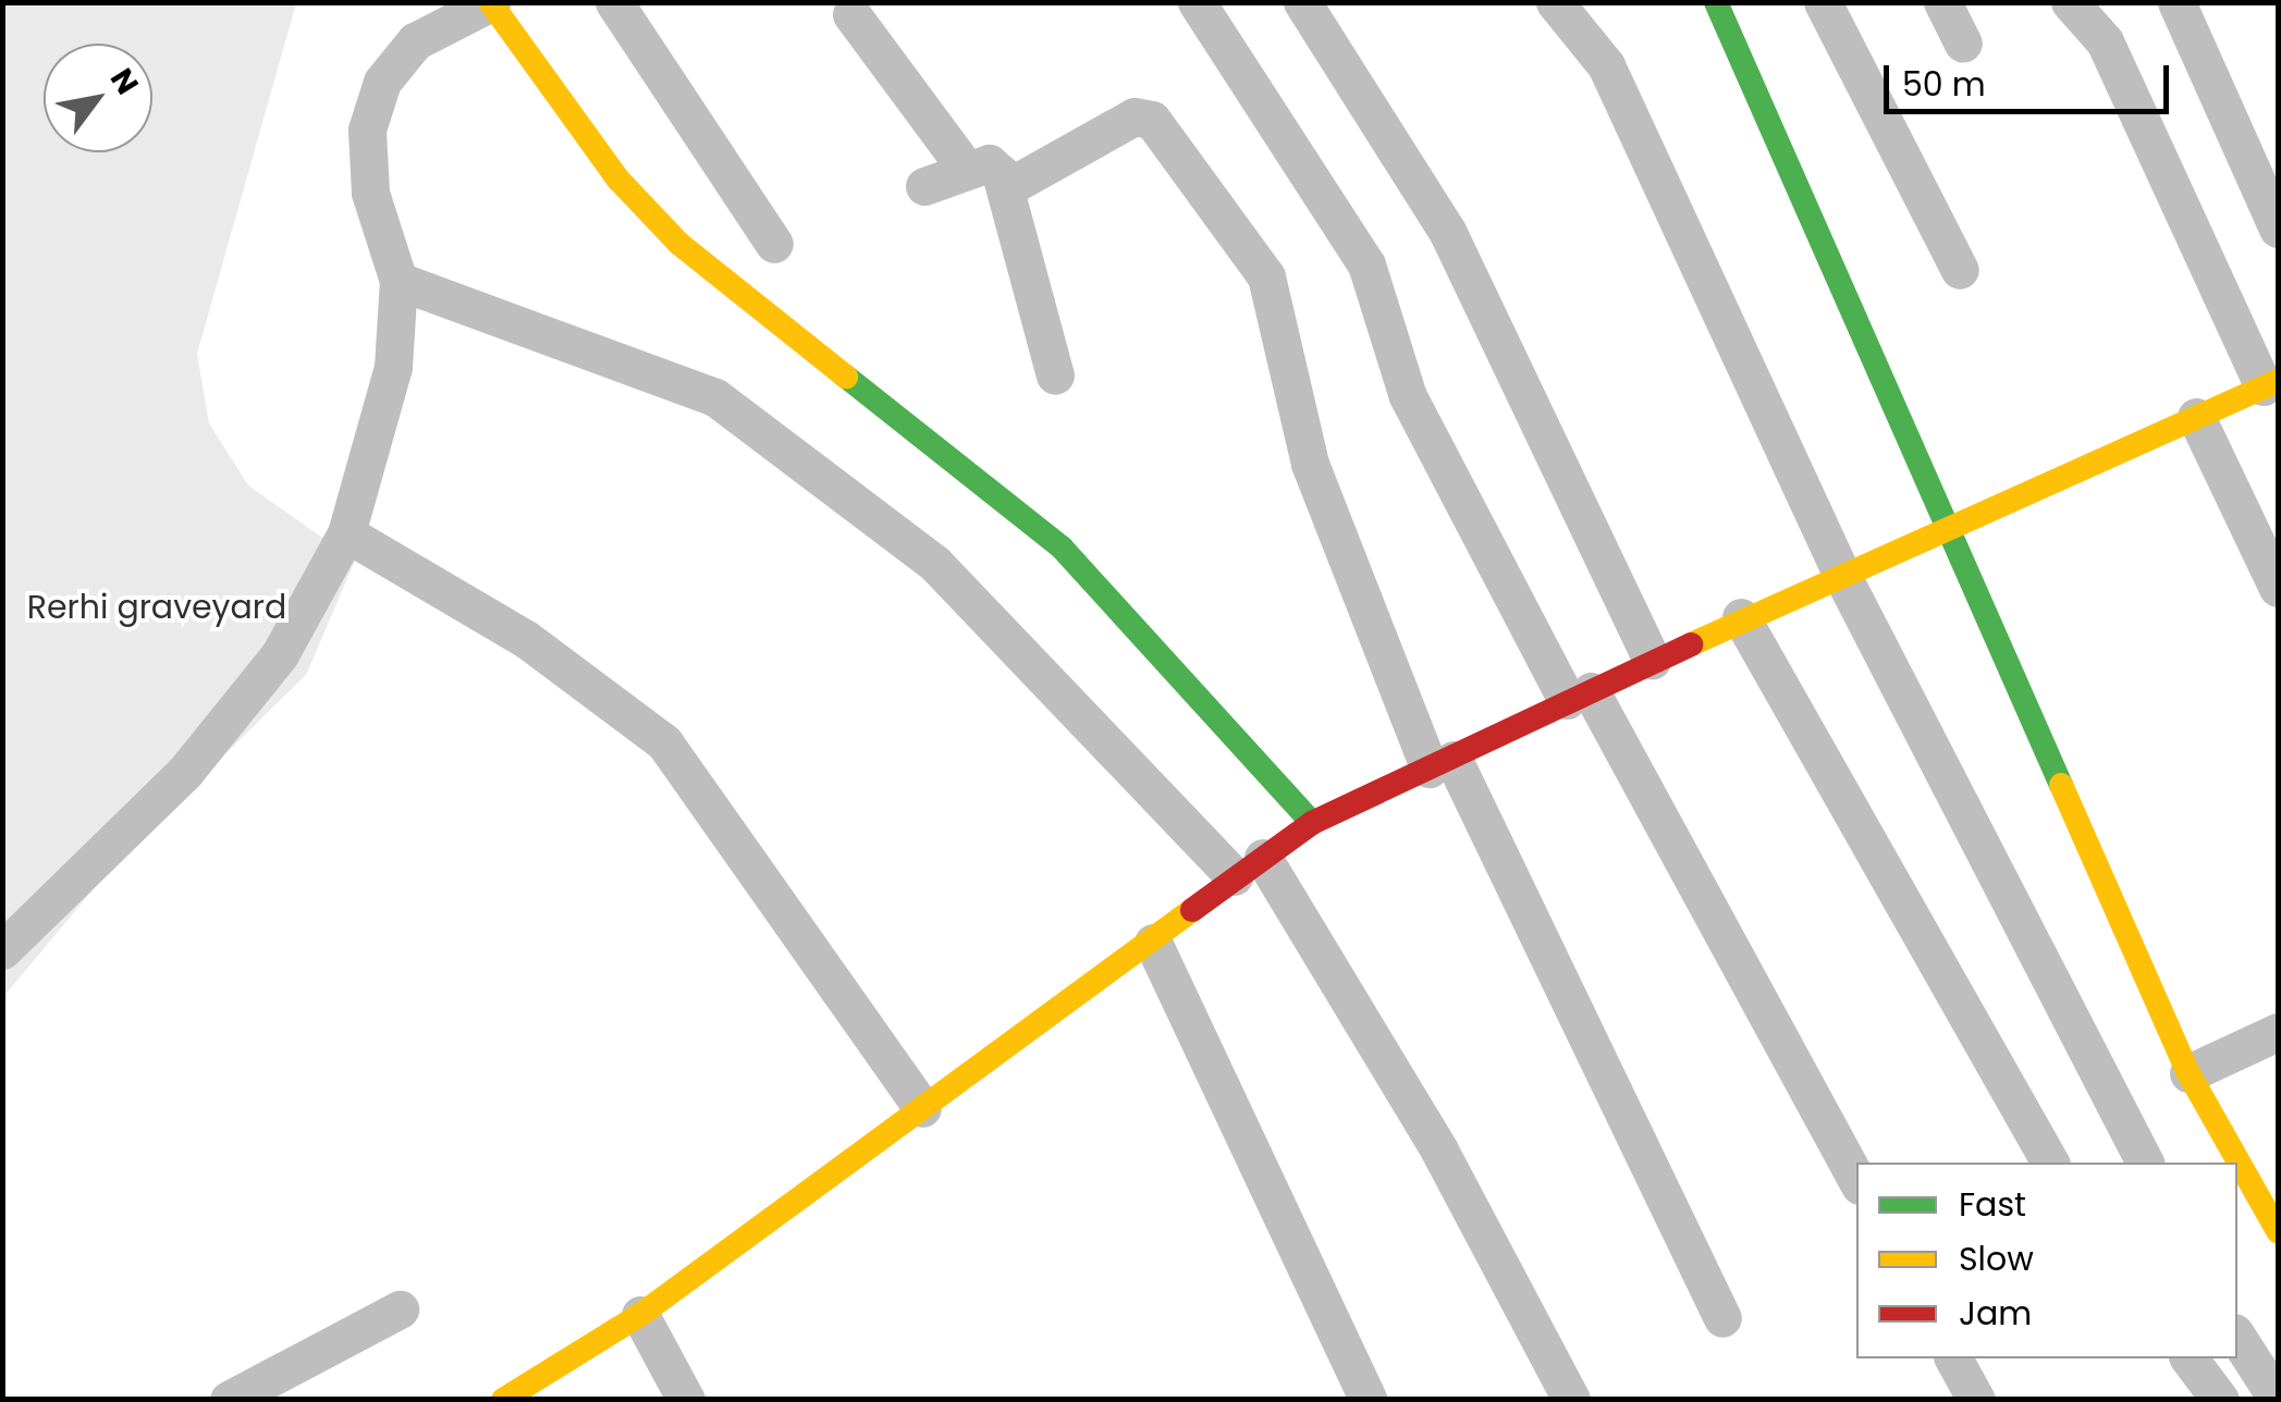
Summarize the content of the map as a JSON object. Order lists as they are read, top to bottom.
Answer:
{
  "parks": ["Rerhi graveyard"],
  "legend": ["Fast", "Slow", "Jam"],
  "scale_bar": "50 m",
  "north": "top right"
}
